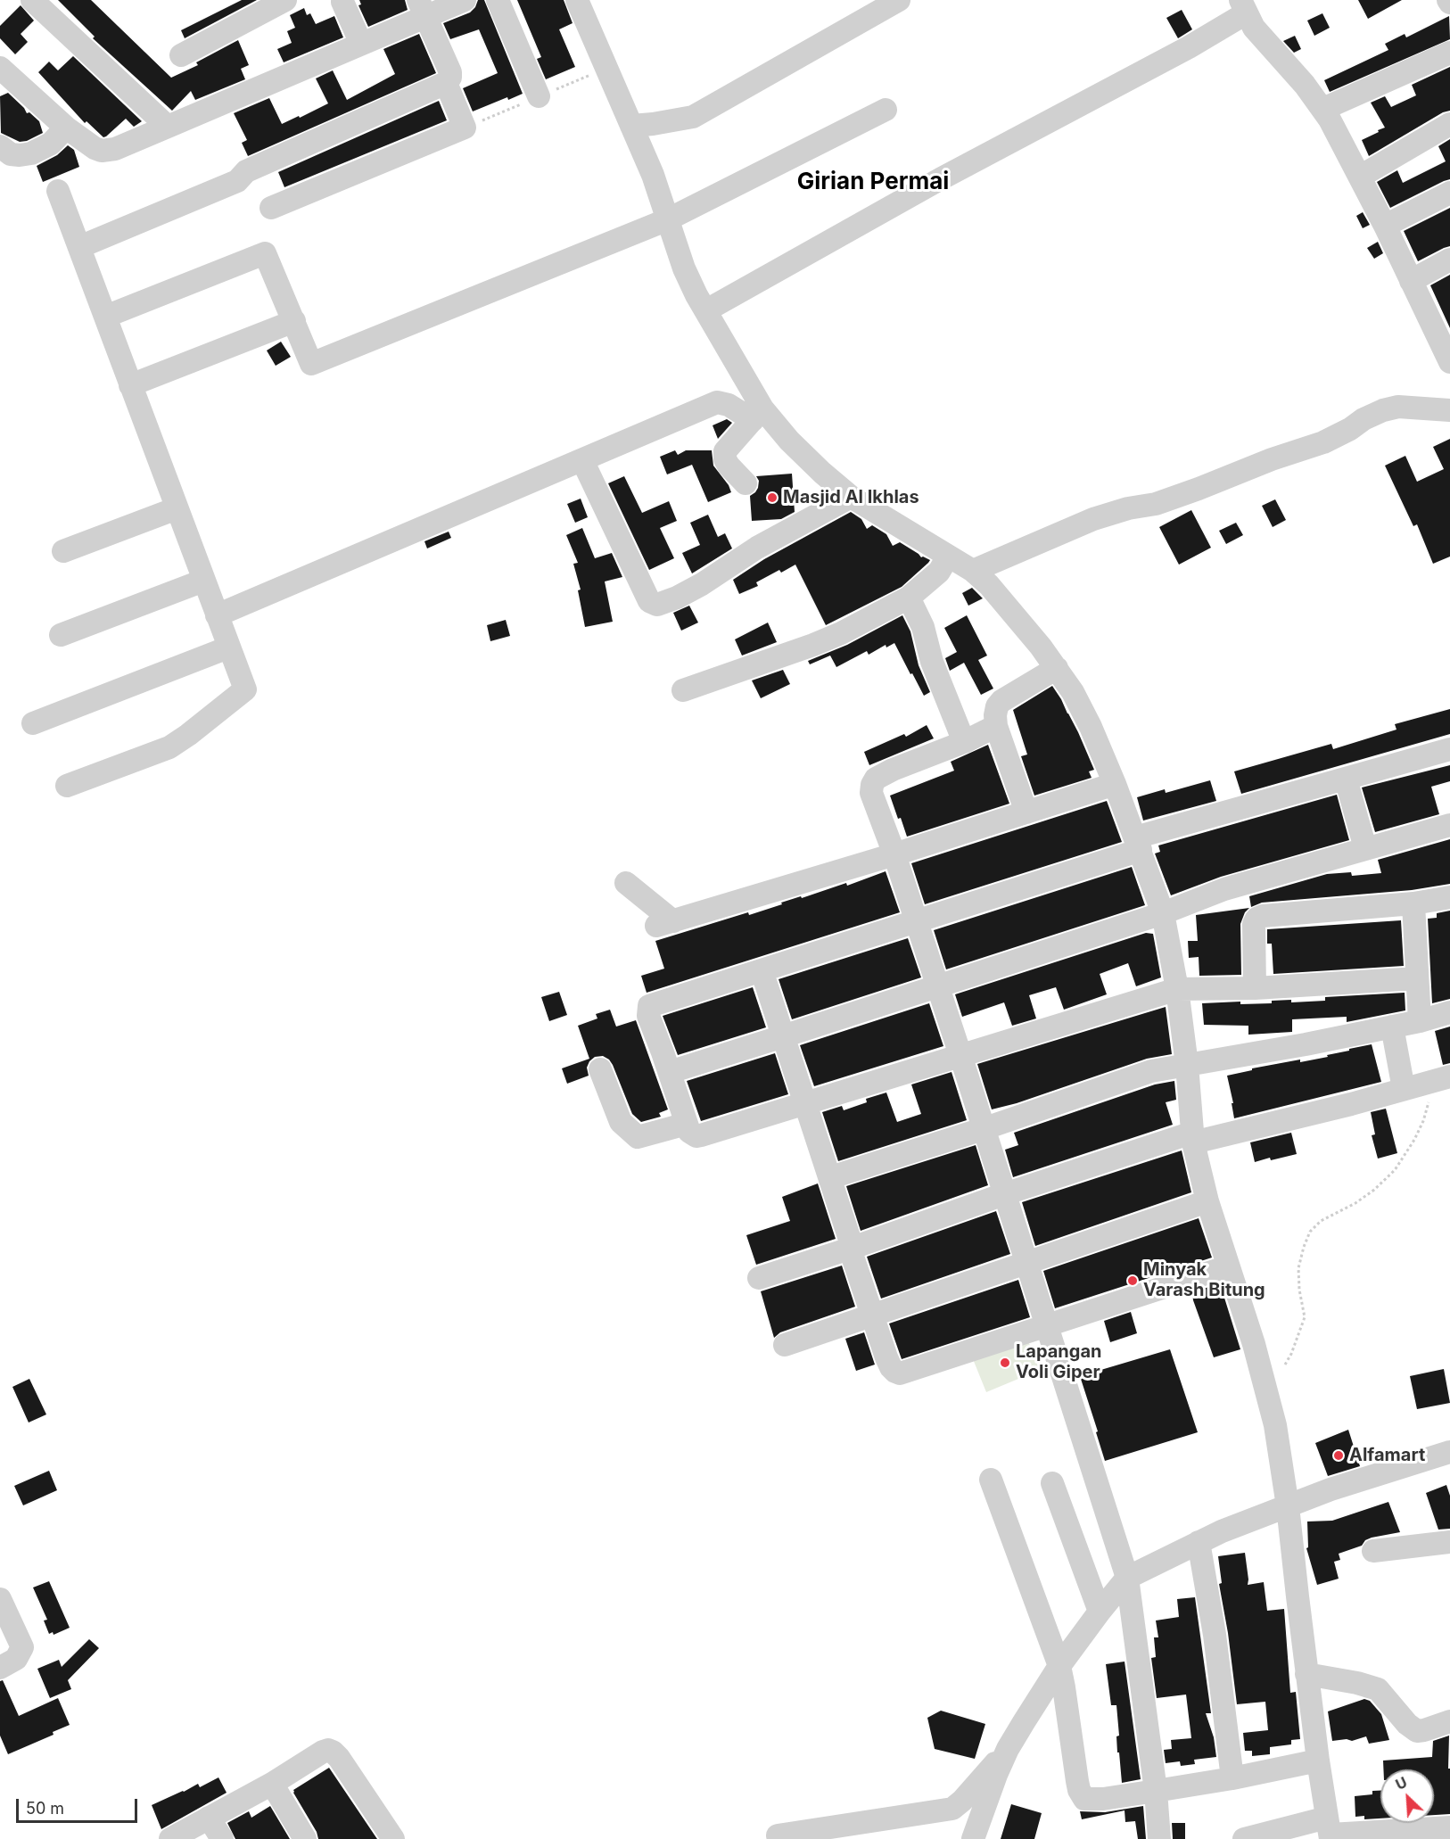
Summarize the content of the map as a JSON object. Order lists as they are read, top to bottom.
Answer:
{
  "districts": ["Girian Permai"],
  "places": [
    "Masjid Al Ikhlas",
    "Minyak Varash Bitung",
    "Lapangan Voli Giper",
    "Alfamart"
  ],
  "scale_bar": "50 m",
  "north": "top left"
}
